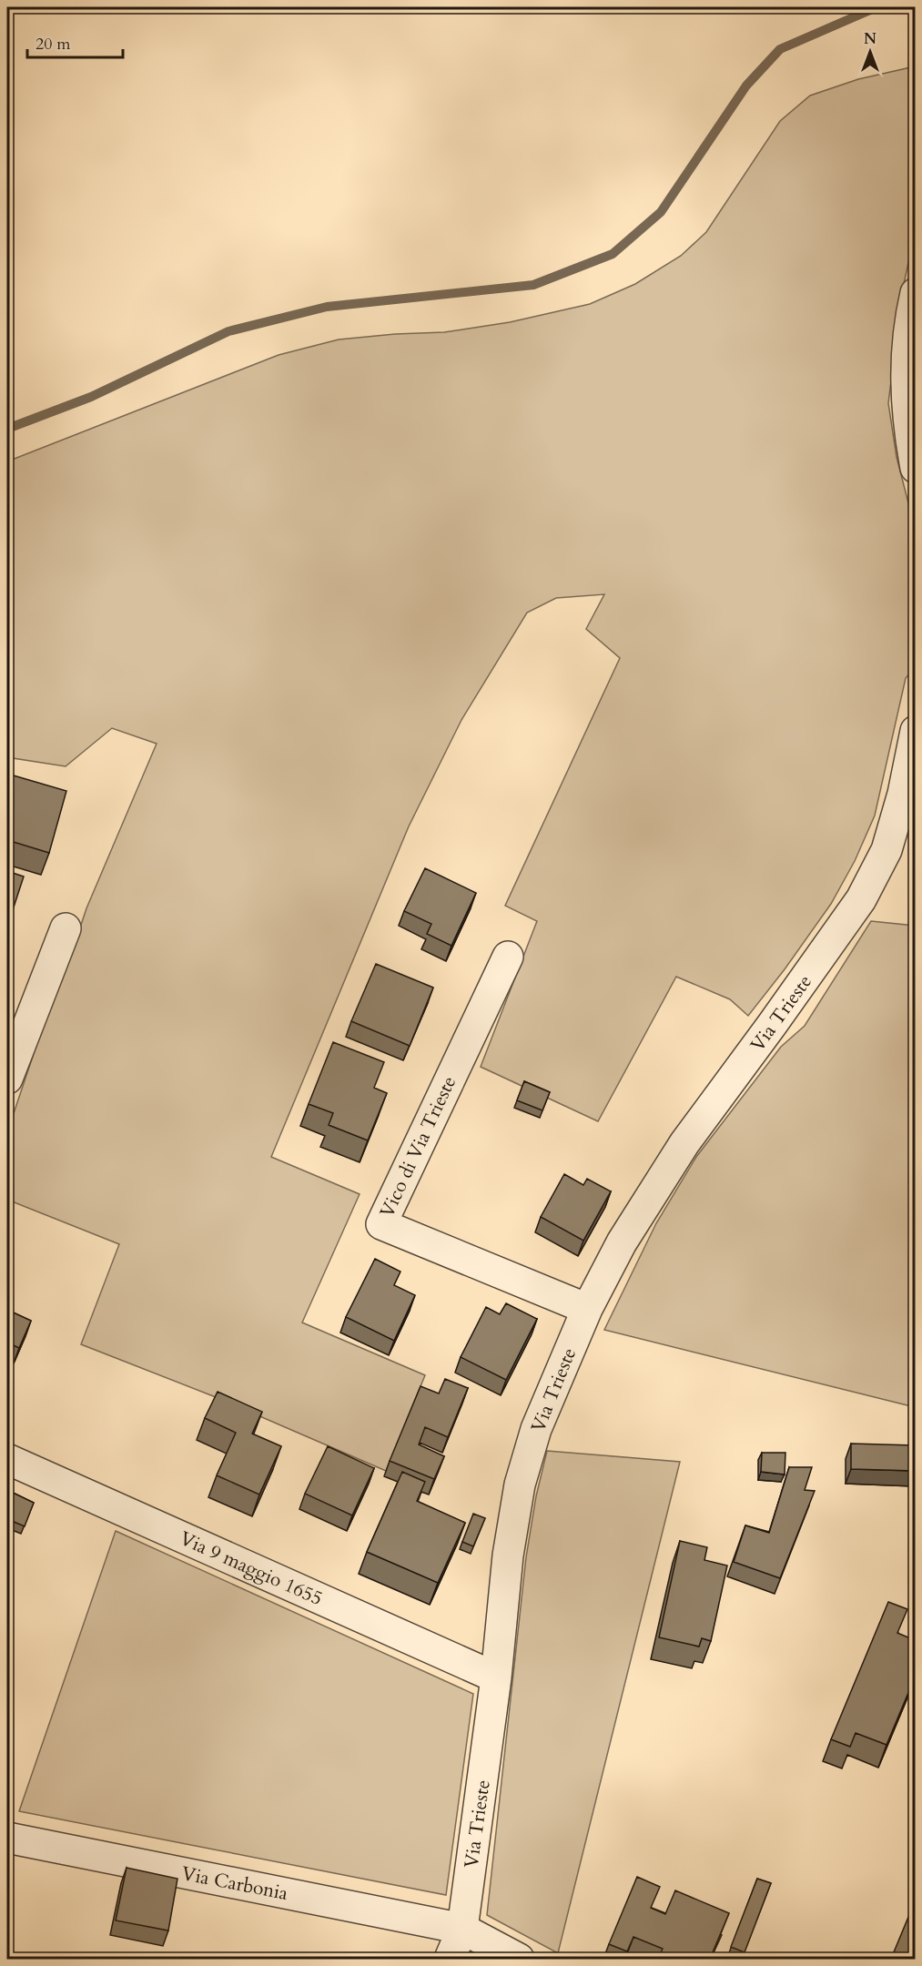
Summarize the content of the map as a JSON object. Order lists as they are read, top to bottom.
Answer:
{
  "streets": {
    "street": [
      "Via Trieste",
      "Vico di Via Trieste",
      "Via 9 maggio 1655",
      "Via Carbonia"
    ]
  },
  "crossings": [
    ["Via Trieste", "Vico di Via Trieste"],
    ["Via Trieste", "Via 9 maggio 1655"],
    ["Via Trieste", "Via Carbonia"]
  ],
  "scale_bar": "20 m",
  "north": "top"
}
